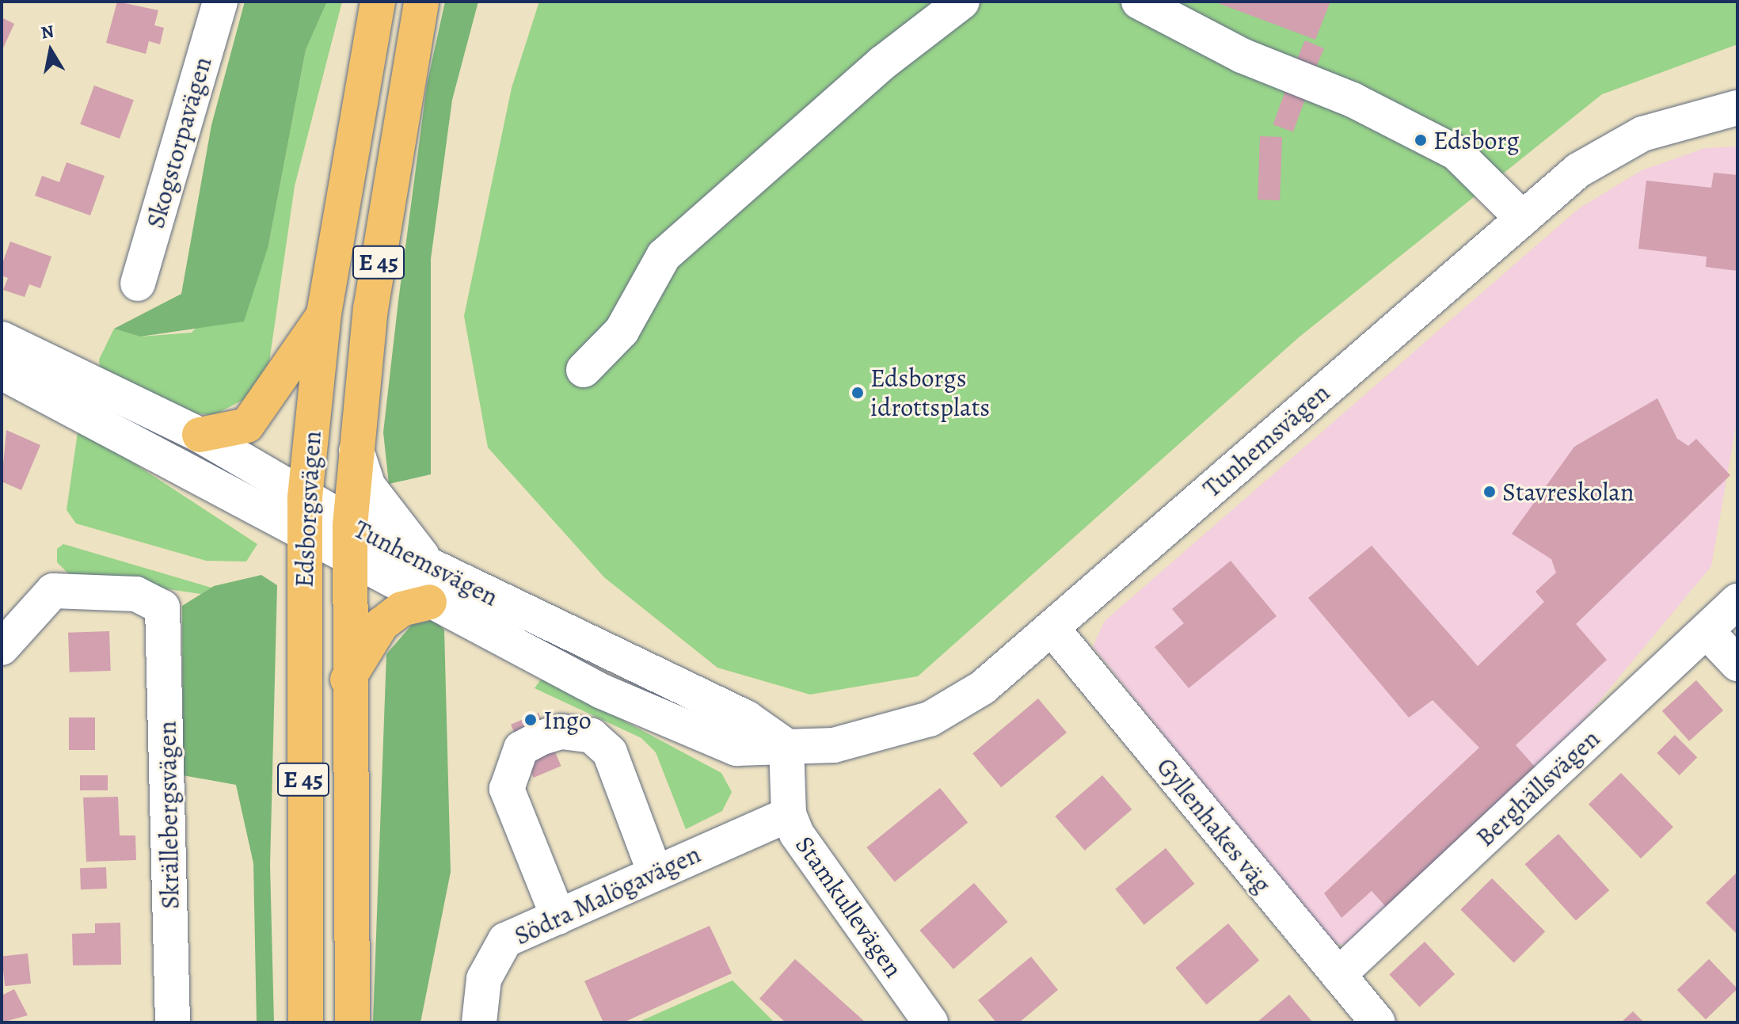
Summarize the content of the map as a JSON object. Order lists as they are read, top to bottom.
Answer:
{
  "streets": {
    "highway": ["E 45", "Edsborgsvägen"],
    "street": [
      "Skogstorpavägen",
      "Tunhemsvägen",
      "Berghällsvägen",
      "Skrällebergsvägen",
      "Gyllenhakes väg",
      "Södra Malögavägen",
      "Stamkullevägen"
    ]
  },
  "crossings": [
    ["Tunhemsvägen", "Edsborgsvägen"],
    ["Tunhemsvägen", "Gyllenhakes väg"],
    ["Tunhemsvägen", "Stamkullevägen"],
    ["Berghällsvägen", "Gyllenhakes väg"],
    ["Södra Malögavägen", "Stamkullevägen"]
  ],
  "places": [
    "Edsborg",
    "Edsborgs idrottsplats",
    "Stavreskolan",
    "Ingo"
  ],
  "north": "top"
}
